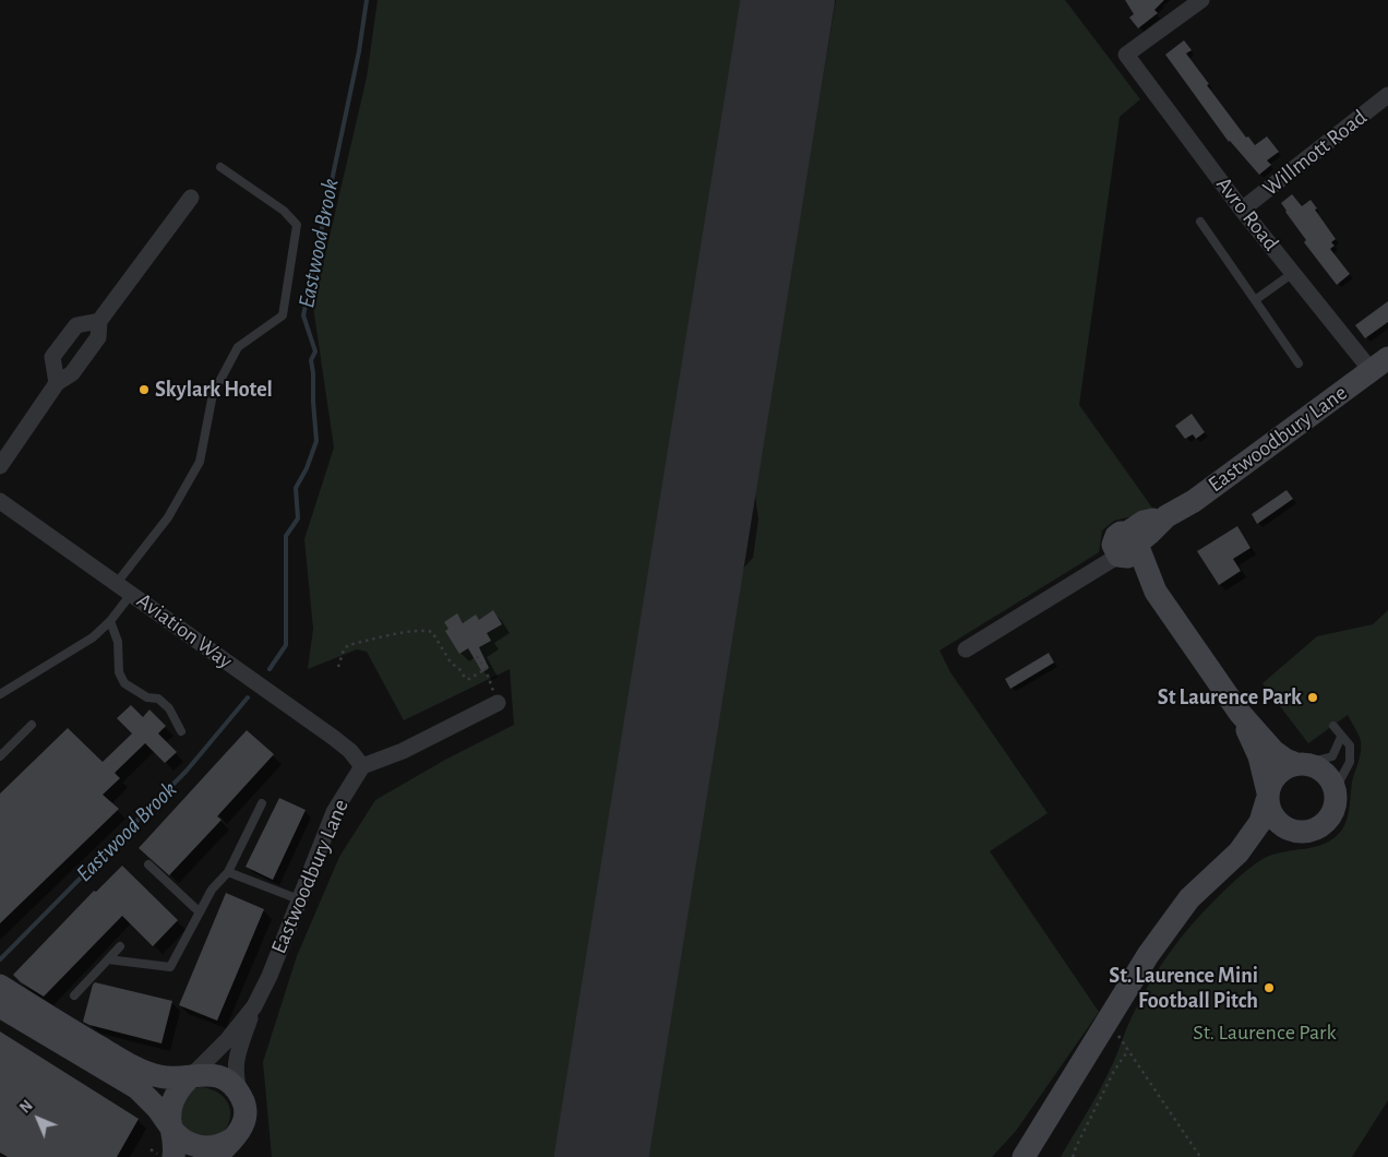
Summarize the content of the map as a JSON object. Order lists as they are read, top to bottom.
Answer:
{
  "streets": {
    "street": [
      "Willmott Road",
      "Avro Road",
      "Eastwoodbury Lane",
      "Aviation Way"
    ]
  },
  "crossings": [
    ["Willmott Road", "Avro Road"],
    ["Avro Road", "Eastwoodbury Lane"],
    ["Eastwoodbury Lane", "Aviation Way"]
  ],
  "water": ["Eastwood Brook"],
  "parks": ["St. Laurence Park"],
  "places": ["Skylark Hotel", "St Laurence Park", "St. Laurence Mini Football Pitch"],
  "north": "top left"
}
